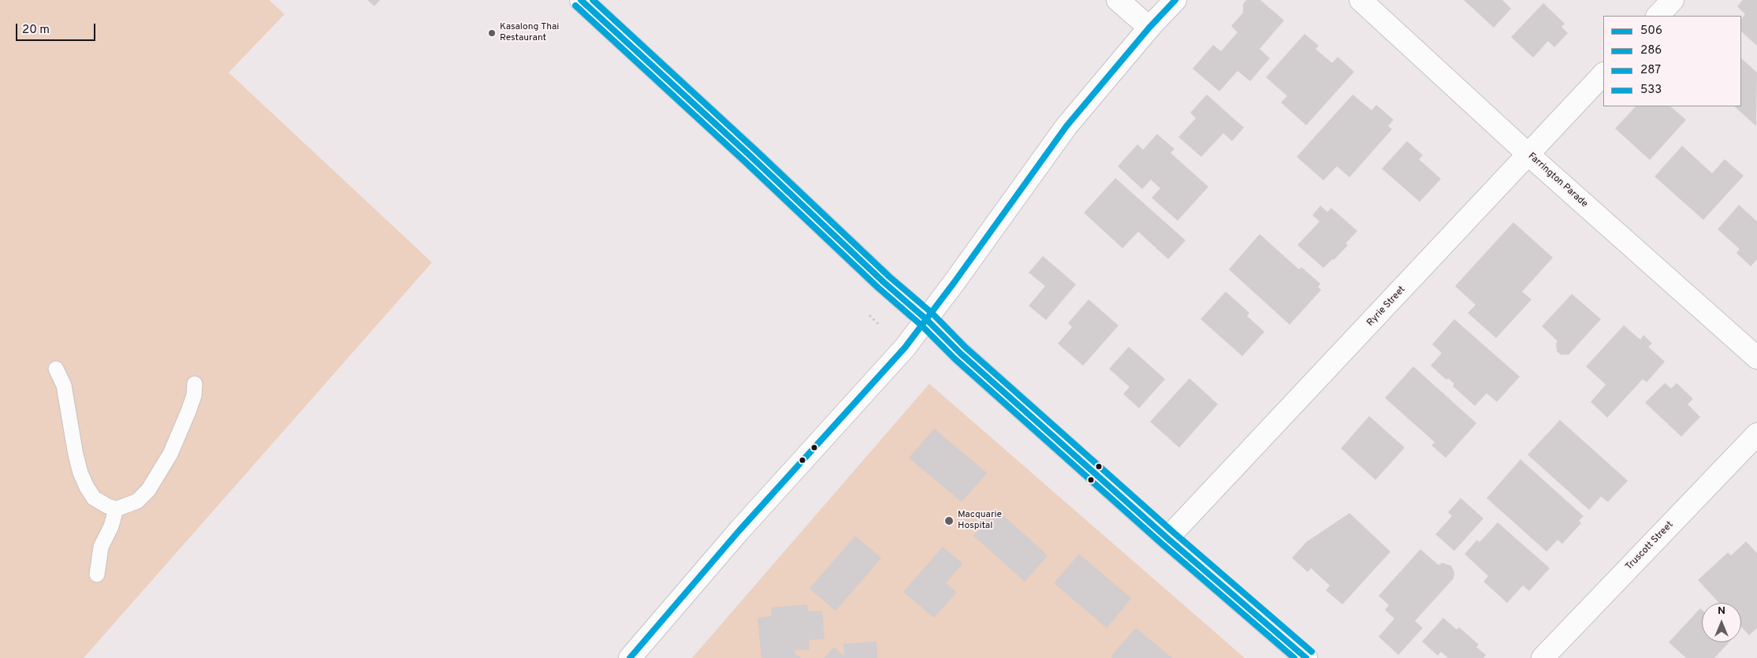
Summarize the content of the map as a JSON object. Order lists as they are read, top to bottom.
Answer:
{
  "streets": {
    "street": ["Farrington Parade", "Ryrie Street", "Truscott Street"]
  },
  "crossings": [
    ["Farrington Parade", "Ryrie Street"]
  ],
  "places": ["Kasalong Thai Restaurant", "Macquarie Hospital"],
  "lines": [
    "transit line 506",
    "transit line 287",
    "transit line 533",
    "transit line 286"
  ],
  "legend": [
    "506",
    "286",
    "287",
    "533"
  ],
  "scale_bar": "20 m",
  "north": "top"
}
